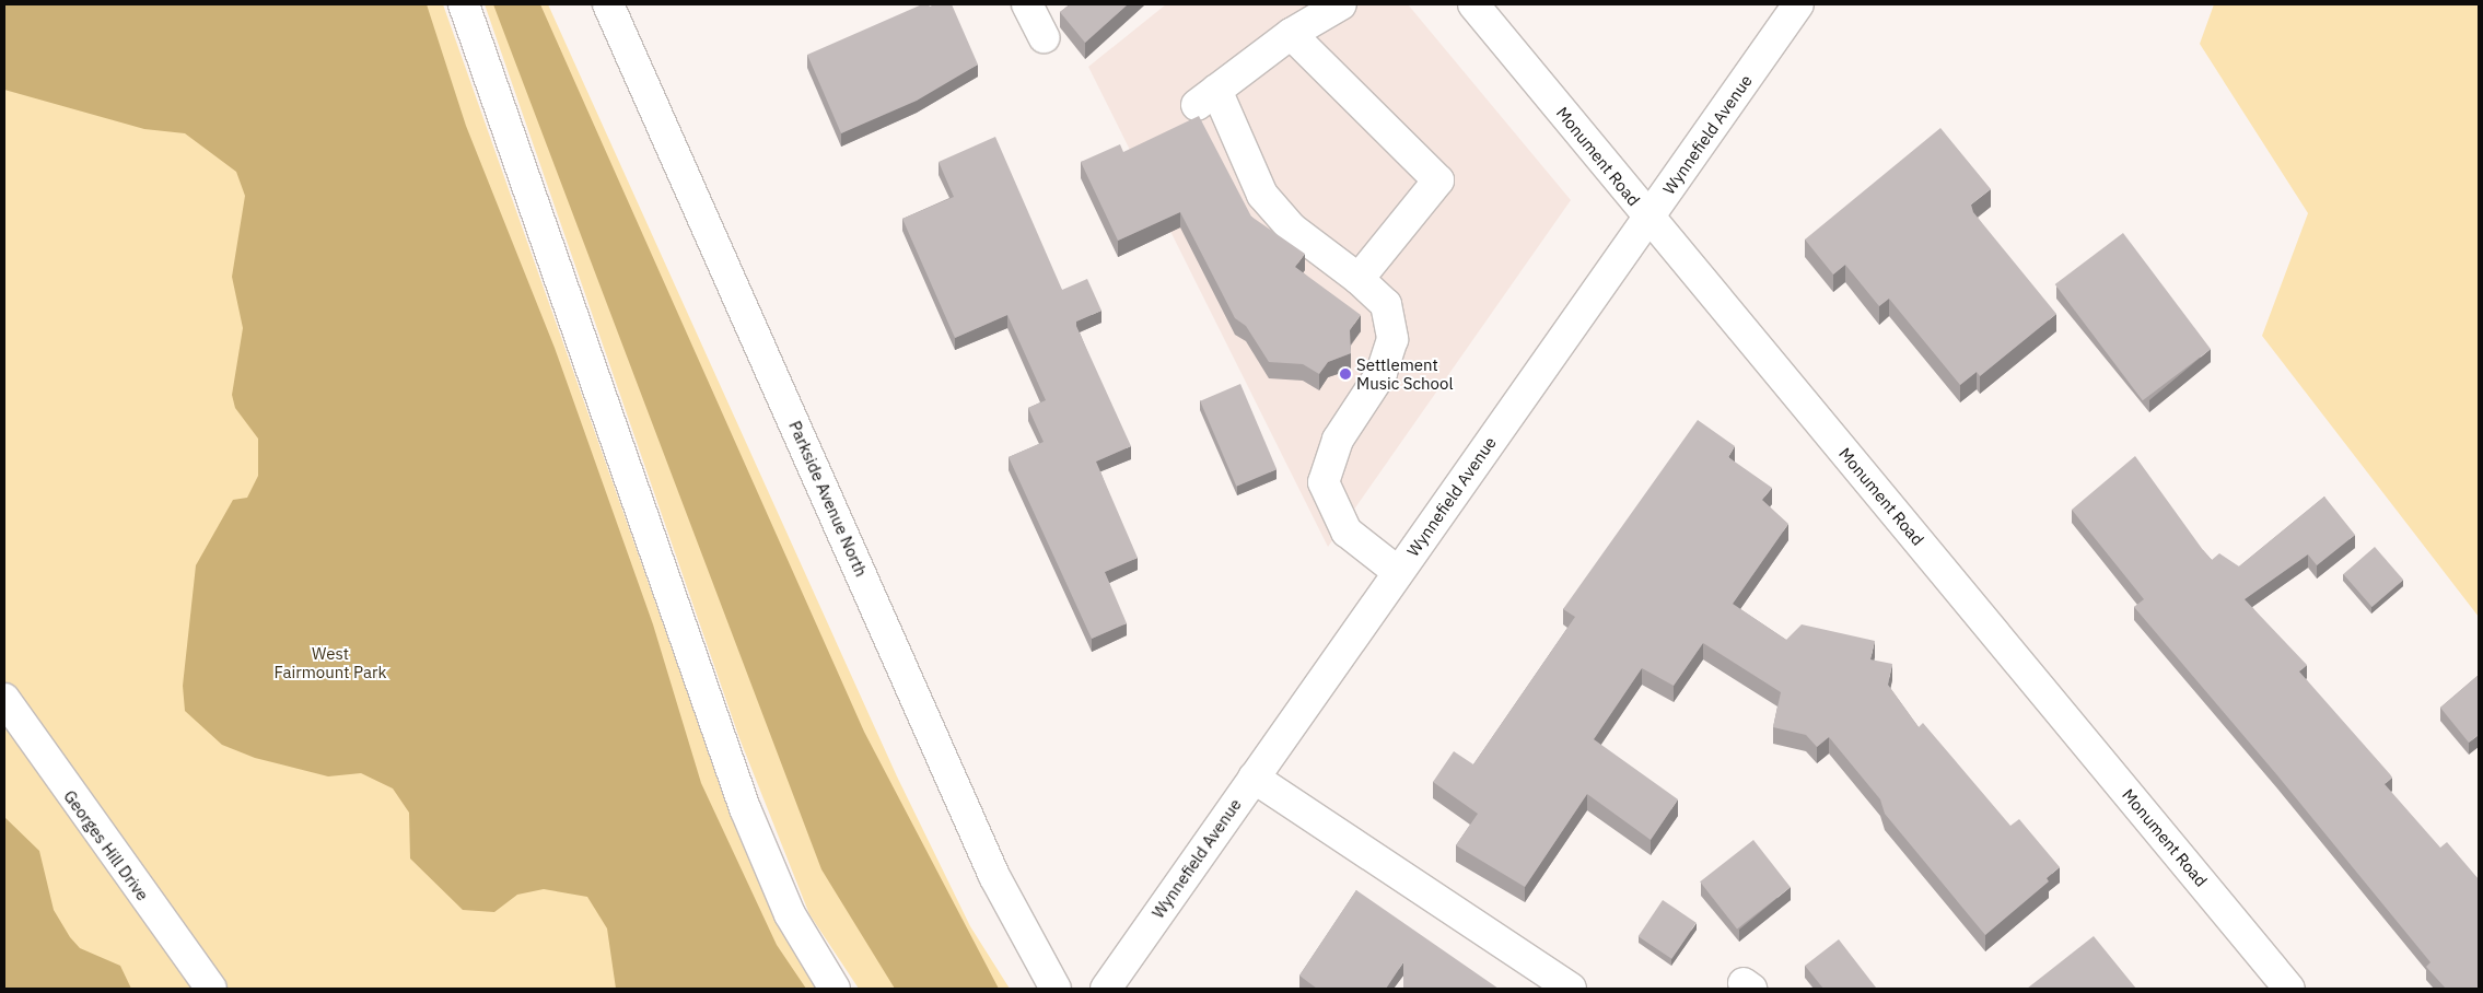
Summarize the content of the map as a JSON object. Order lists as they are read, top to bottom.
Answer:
{
  "streets": {
    "street": [
      "Wynnefield Avenue",
      "Monument Road",
      "Parkside Avenue North",
      "Georges Hill Drive"
    ]
  },
  "crossings": [
    ["Wynnefield Avenue", "Monument Road"]
  ],
  "parks": ["West Fairmount Park"],
  "places": ["Settlement Music School"]
}
